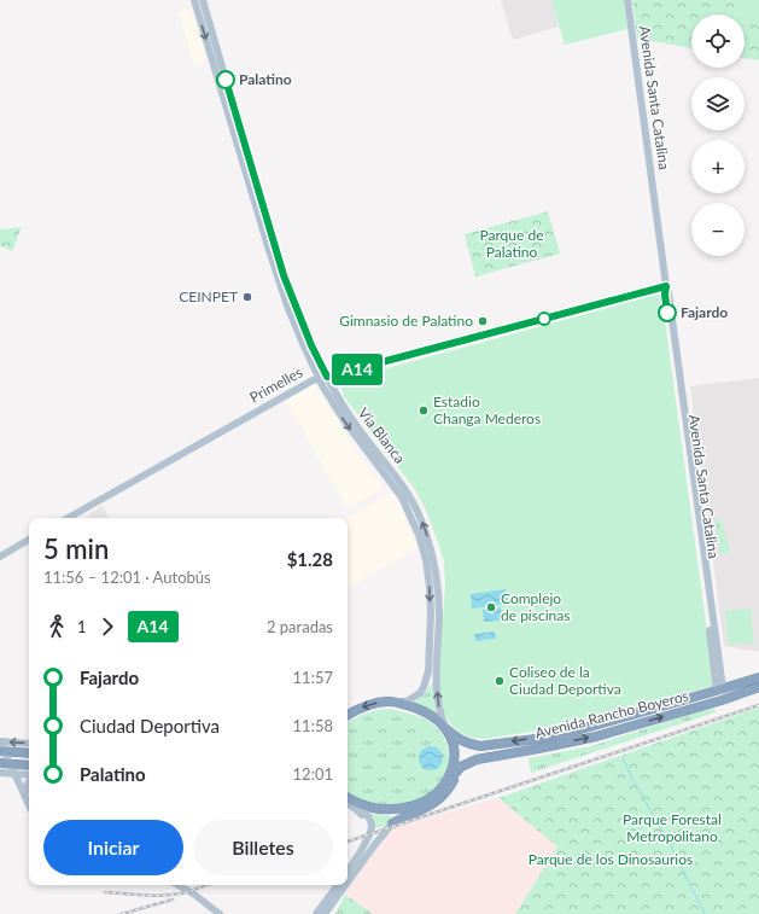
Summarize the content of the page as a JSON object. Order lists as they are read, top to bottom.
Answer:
{
  "streets": {
    "highway": ["Avenida Rancho Boyeros"],
    "main road": ["Avenida Santa Catalina", "Primelles", "Vía Blanca"]
  },
  "crossings": [
    ["Avenida Santa Catalina", "Primelles"],
    ["Avenida Santa Catalina", "Avenida Rancho Boyeros"],
    ["Primelles", "Vía Blanca"],
    ["Vía Blanca", "Avenida Rancho Boyeros"]
  ],
  "parks": ["Parque de Palatino", "Parque Forestal Metropolitano", "Parque de los Dinosaurios"],
  "places": [
    "Palatino",
    "CEINPET",
    "Fajardo",
    "Gimnasio de Palatino",
    "Estadio Changa Mederos",
    "Complejo de piscinas",
    "Coliseo de la Ciudad Deportiva"
  ],
  "lines": ["bus line A14"],
  "page": {
    "on_map": "A14",
    "map_buttons": ["+", "−"],
    "heading": ["5 min", "11:56 – 12:01 · Autobús", "$1.28"],
    "legs": ["1", "A14", "2 paradas"],
    "list": [
      {
        "name": "Fajardo",
        "value": "11:57"
      },
      {
        "name": "Ciudad Deportiva",
        "value": "11:58"
      },
      {
        "name": "Palatino",
        "value": "12:01"
      }
    ],
    "buttons": ["Iniciar", "Billetes"]
  }
}
